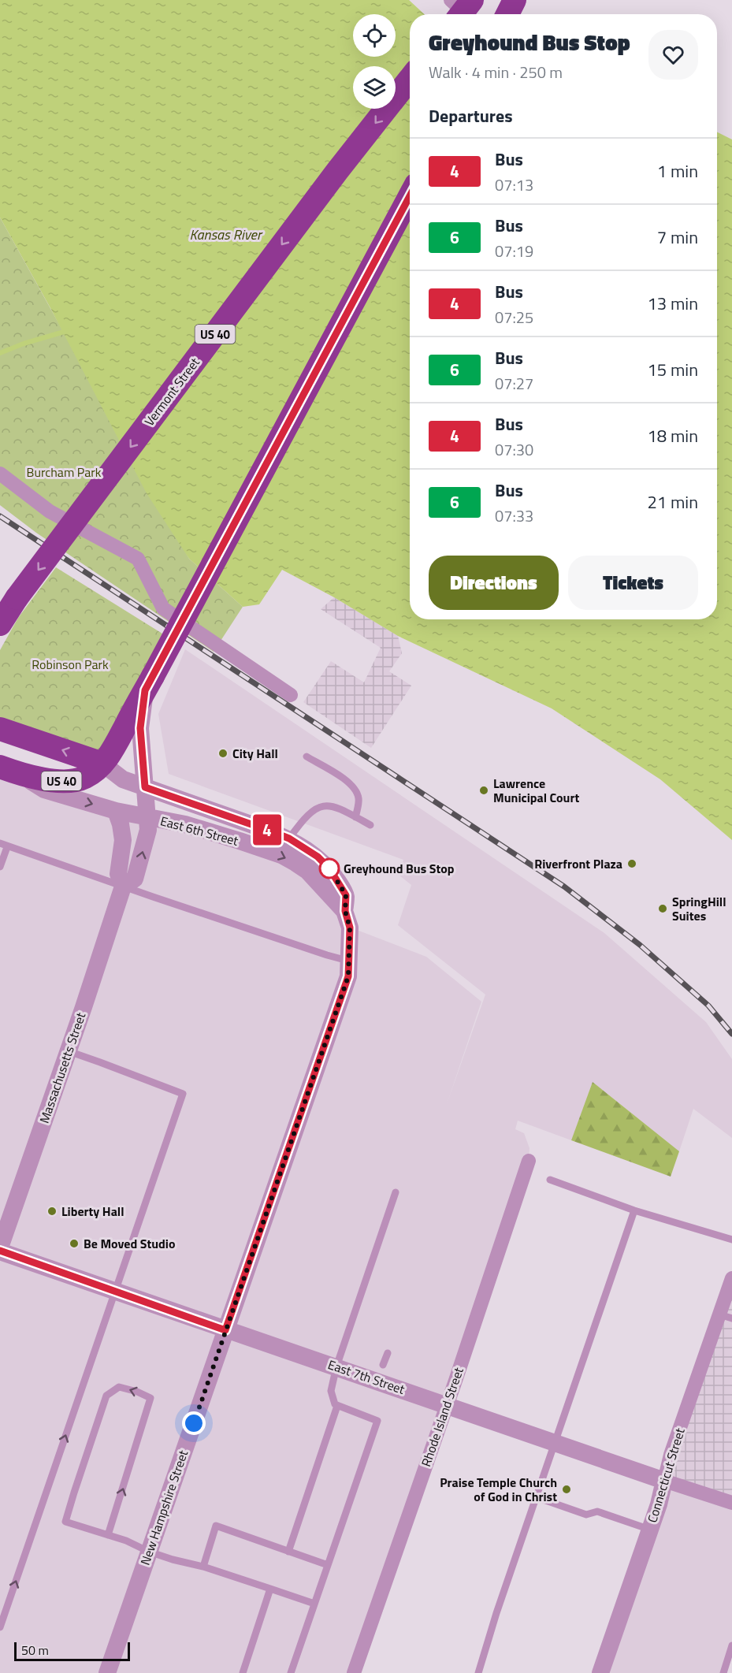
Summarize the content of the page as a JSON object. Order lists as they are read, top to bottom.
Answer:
{
  "streets": {
    "highway": ["US 40", "Vermont Street", "Massachusetts Street"],
    "street": [
      "East 6th Street",
      "East 7th Street",
      "Rhode Island Street",
      "Connecticut Street",
      "New Hampshire Street"
    ]
  },
  "crossings": [
    ["US 40", "East 6th Street"],
    ["US 40", "Massachusetts Street"],
    ["East 6th Street", "Massachusetts Street"],
    ["East 6th Street", "New Hampshire Street"],
    ["Massachusetts Street", "East 7th Street"],
    ["East 7th Street", "Rhode Island Street"],
    ["East 7th Street", "Connecticut Street"],
    ["East 7th Street", "New Hampshire Street"]
  ],
  "one_way": ["Vermont Street"],
  "water": ["Kansas River"],
  "parks": ["Burcham Park", "Robinson Park"],
  "places": [
    "City Hall",
    "Lawrence Municipal Court",
    "Riverfront Plaza",
    "Greyhound Bus Stop",
    "SpringHill Suites",
    "Liberty Hall",
    "Be Moved Studio",
    "Praise Temple Church of God in Christ"
  ],
  "lines": ["bus line 4"],
  "scale_bar": "50 m",
  "page": {
    "on_map": "4",
    "heading": [
      ["Greyhound Bus Stop", "Walk · 4 min · 250 m"],
      "Departures"
    ],
    "list": [
      {
        "mark": "4",
        "name": "Bus",
        "note": "07:13",
        "value": "1 min"
      },
      {
        "mark": "6",
        "name": "Bus",
        "note": "07:19",
        "value": "7 min"
      },
      {
        "mark": "4",
        "name": "Bus",
        "note": "07:25",
        "value": "13 min"
      },
      {
        "mark": "6",
        "name": "Bus",
        "note": "07:27",
        "value": "15 min"
      },
      {
        "mark": "4",
        "name": "Bus",
        "note": "07:30",
        "value": "18 min"
      },
      {
        "mark": "6",
        "name": "Bus",
        "note": "07:33",
        "value": "21 min"
      }
    ],
    "buttons": ["Directions", "Tickets"],
    "scale": "50 m"
  }
}
